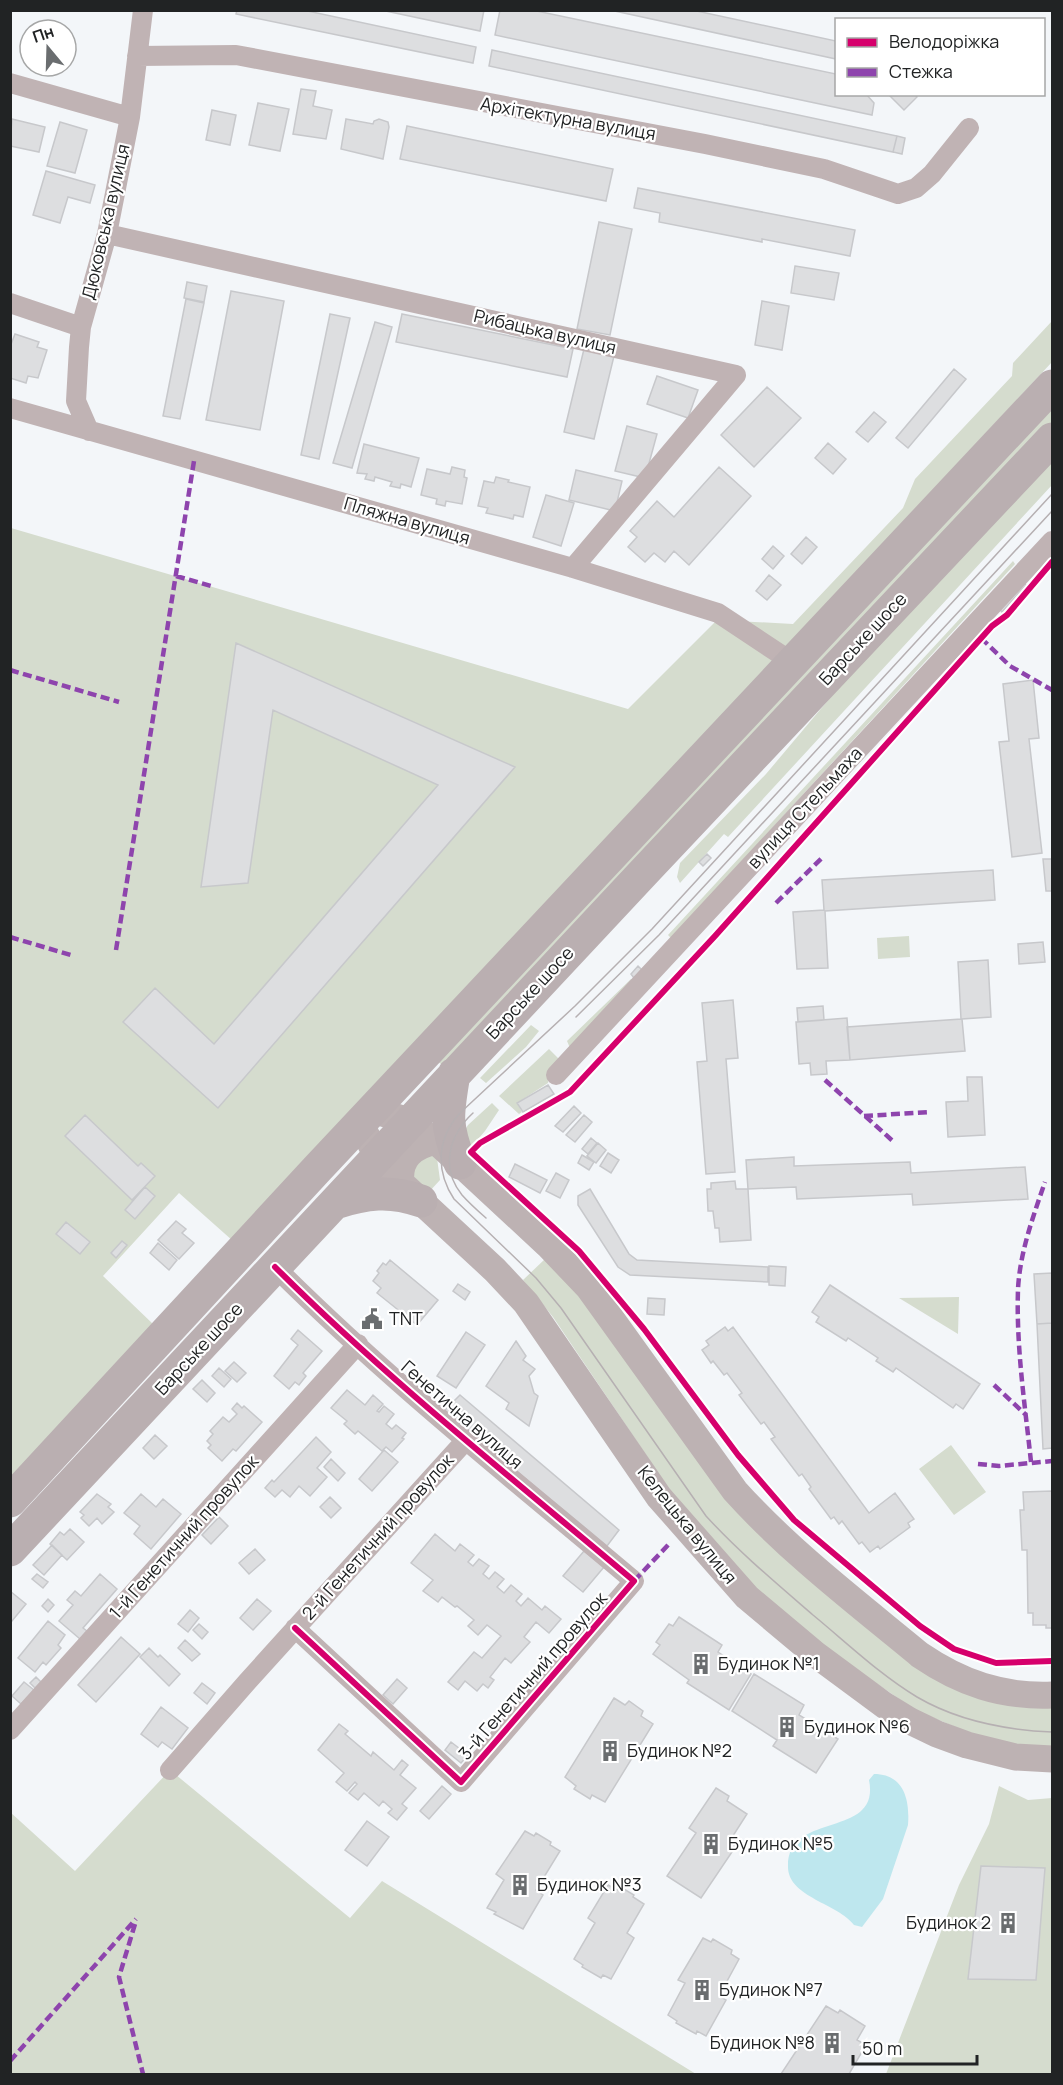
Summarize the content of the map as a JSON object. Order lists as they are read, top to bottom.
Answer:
{
  "streets": {
    "highway": ["Барське шосе"],
    "main road": ["Келецька вулиця"],
    "street": [
      "Архітектурна вулиця",
      "Дюковська вулиця",
      "Рибацька вулиця",
      "Пляжна вулиця",
      "вулиця Стельмаха",
      "Генетична вулиця",
      "1-й Генетичний провулок",
      "2-й Генетичний провулок",
      "3-й Генетичний провулок"
    ]
  },
  "crossings": [
    ["Архітектурна вулиця", "Дюковська вулиця"],
    ["Дюковська вулиця", "Рибацька вулиця"],
    ["Дюковська вулиця", "Пляжна вулиця"],
    ["Рибацька вулиця", "Пляжна вулиця"],
    ["Барське шосе", "Генетична вулиця"],
    ["Барське шосе", "Келецька вулиця"],
    ["Генетична вулиця", "1-й Генетичний провулок"],
    ["Генетична вулиця", "2-й Генетичний провулок"],
    ["Генетична вулиця", "3-й Генетичний провулок"],
    ["2-й Генетичний провулок", "3-й Генетичний провулок"]
  ],
  "places": {
    "public building": ["TNT"],
    "building": [
      "Будинок №1",
      "Будинок №6",
      "Будинок №2",
      "Будинок №5",
      "Будинок №3",
      "Будинок 2",
      "Будинок №7",
      "Будинок №8"
    ]
  },
  "legend": ["Велодоріжка", "Стежка"],
  "scale_bar": "50 m",
  "north": "top"
}
